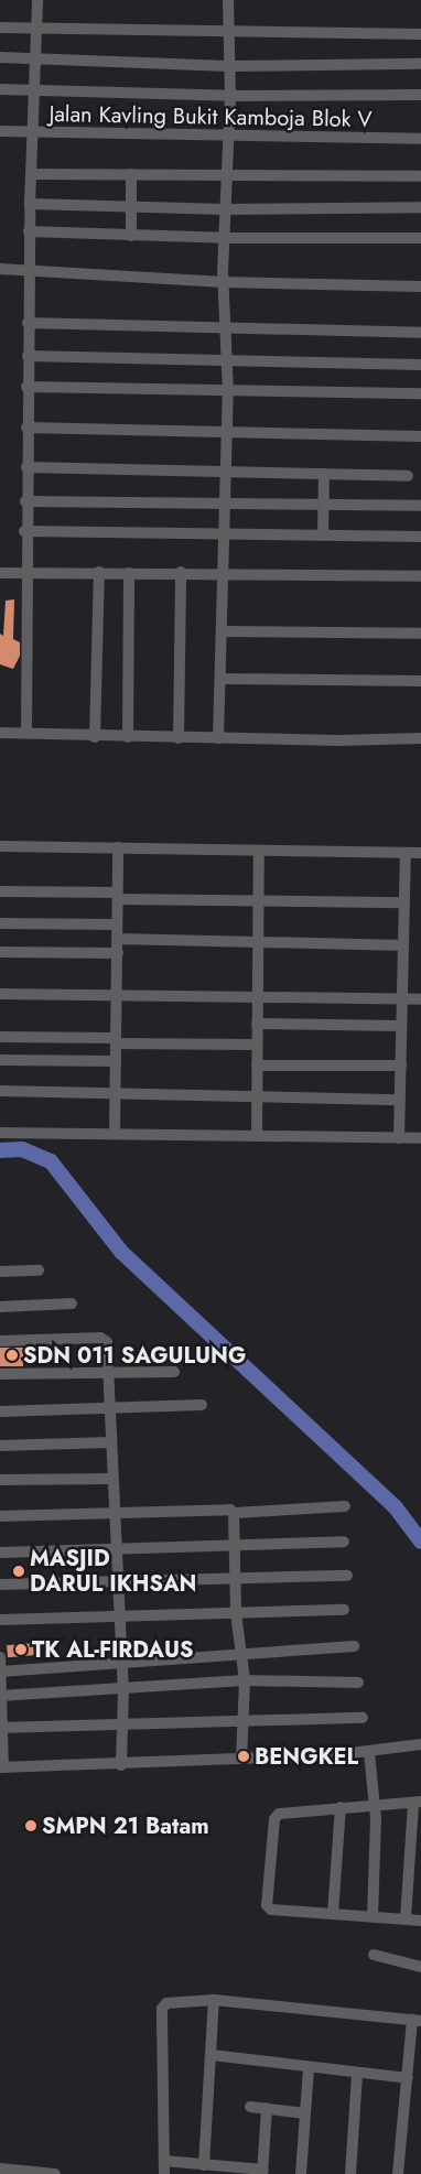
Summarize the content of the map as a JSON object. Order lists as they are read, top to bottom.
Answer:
{
  "streets": {
    "street": ["Jalan Kavling Bukit Kamboja Blok V"]
  },
  "places": [
    "SDN 011 SAGULUNG",
    "MASJID DARUL IKHSAN",
    "TK AL-FIRDAUS",
    "BENGKEL",
    "SMPN 21 Batam"
  ]
}
